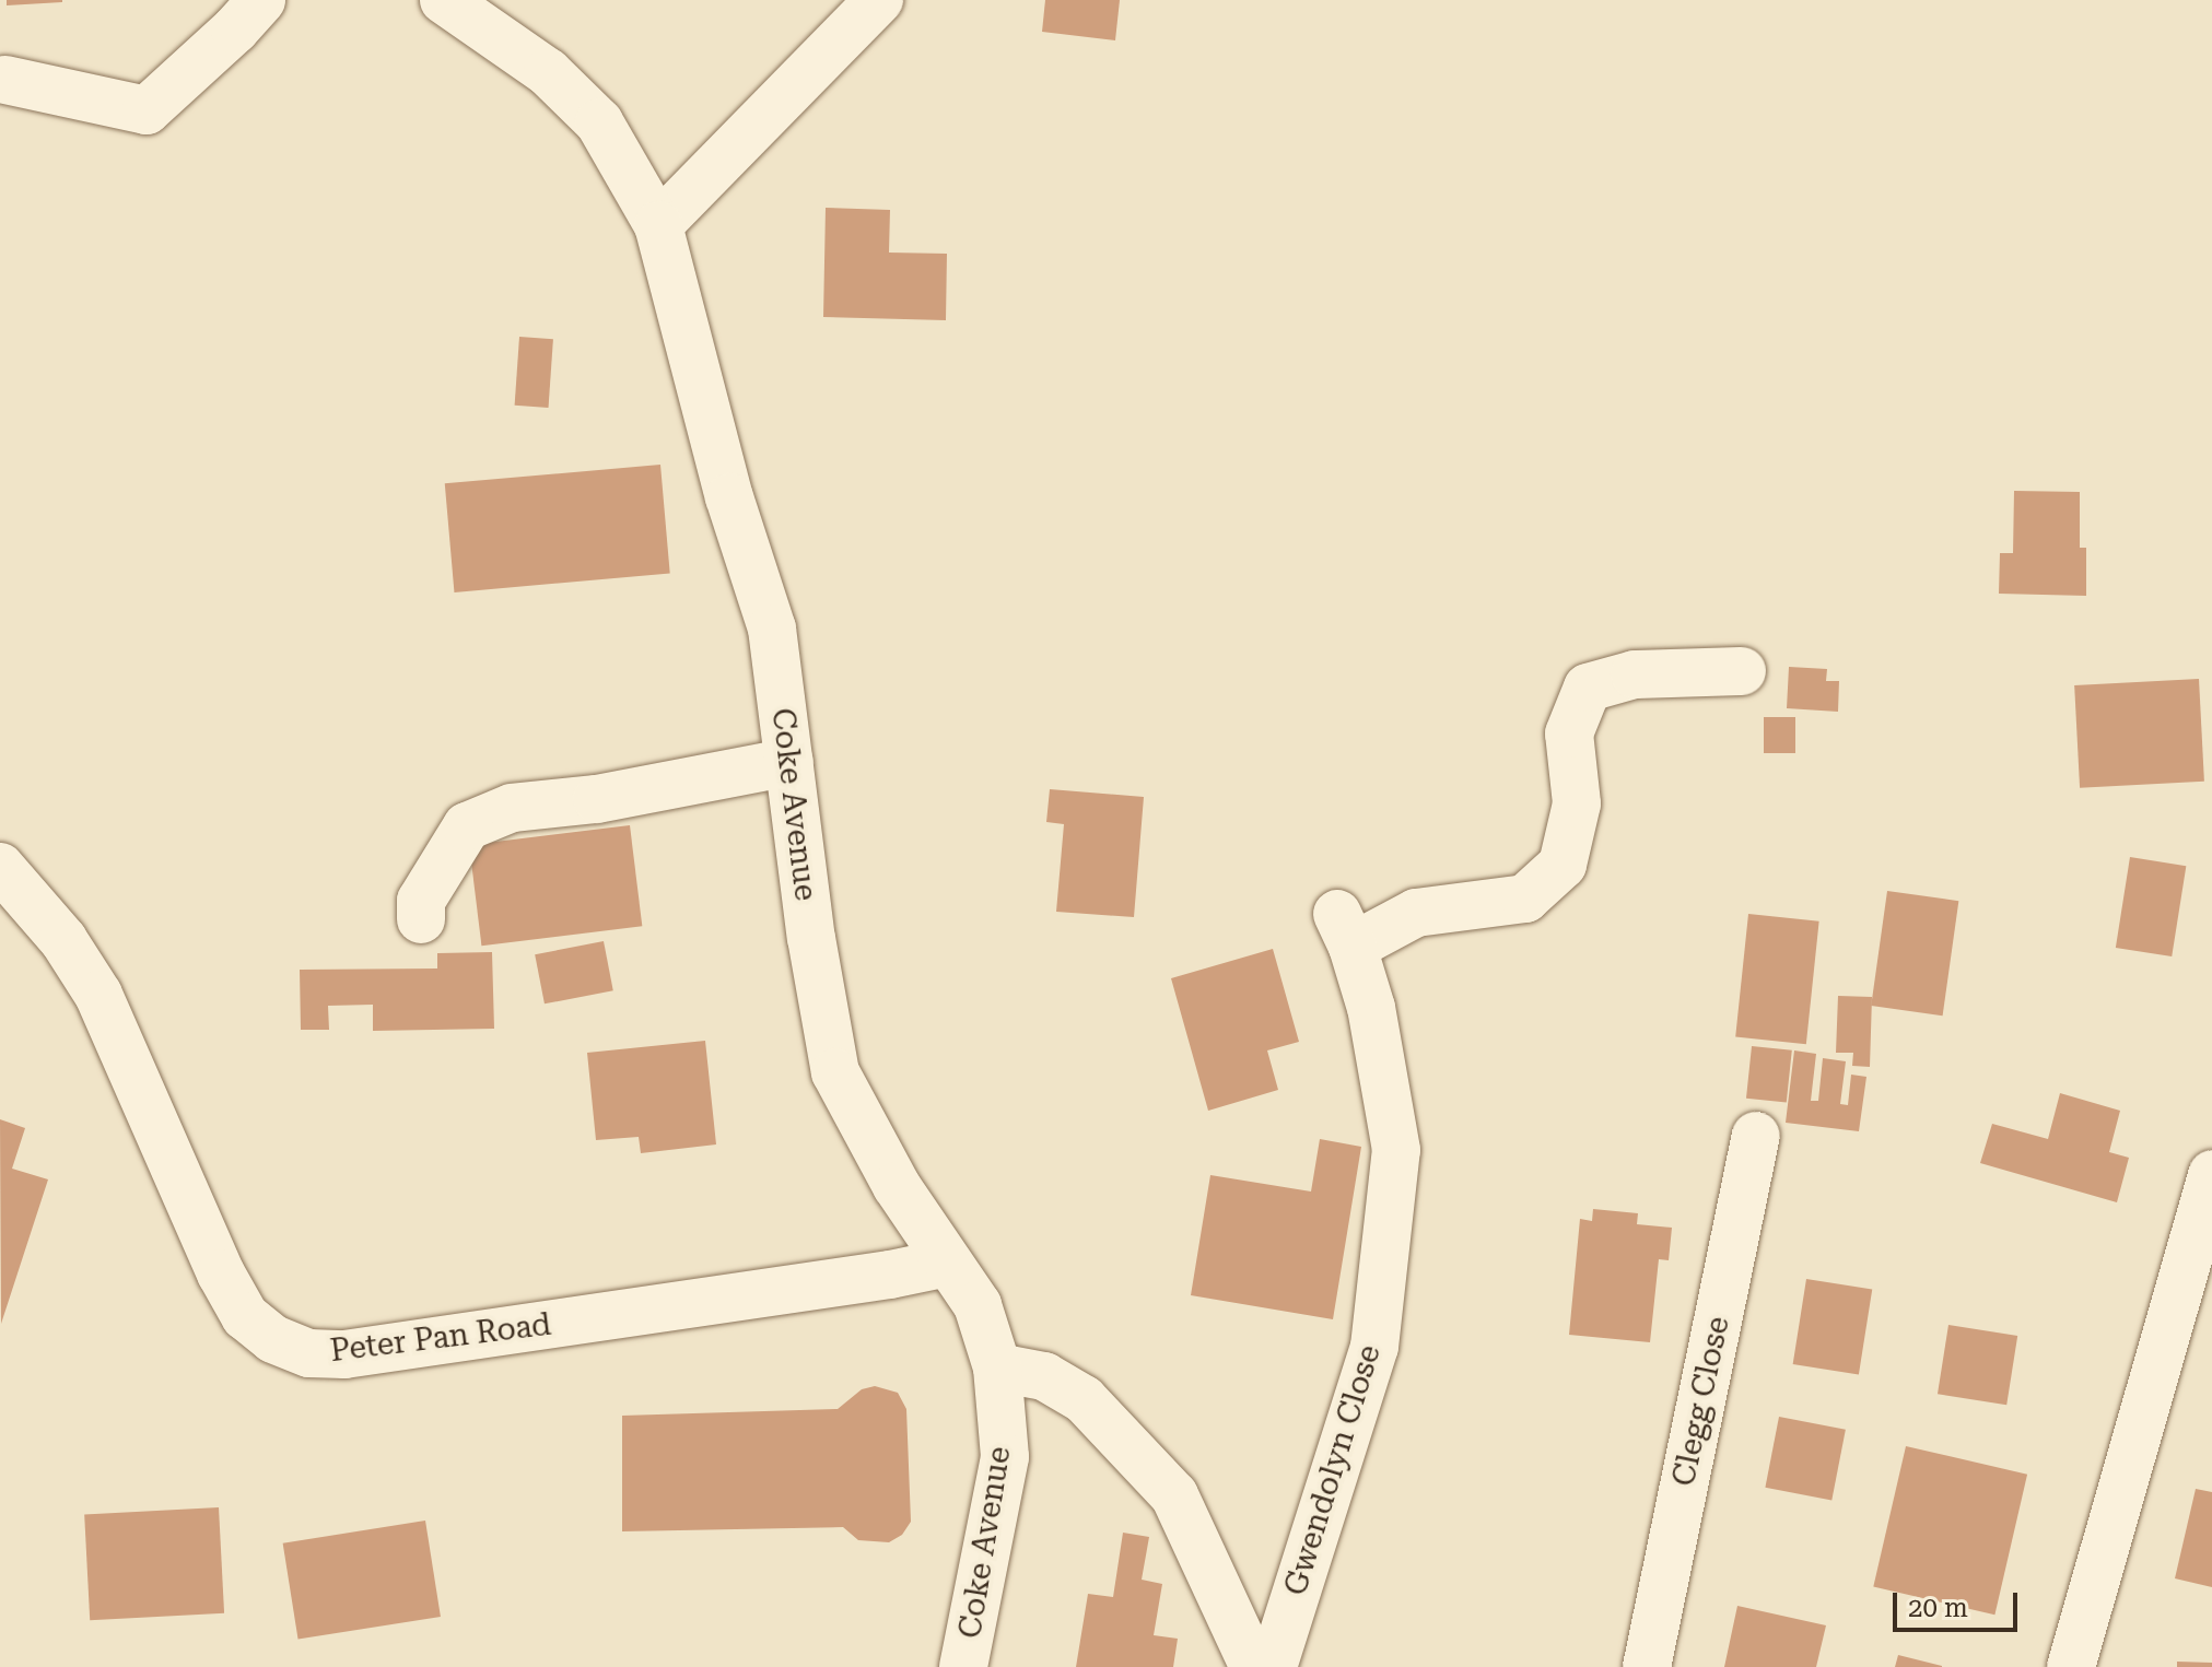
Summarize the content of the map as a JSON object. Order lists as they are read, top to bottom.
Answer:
{
  "streets": {
    "street": [
      "Coke Avenue",
      "Peter Pan Road",
      "Clegg Close",
      "Gwendolyn Close"
    ]
  },
  "crossings": [
    ["Coke Avenue", "Peter Pan Road"]
  ],
  "scale_bar": "20 m"
}
